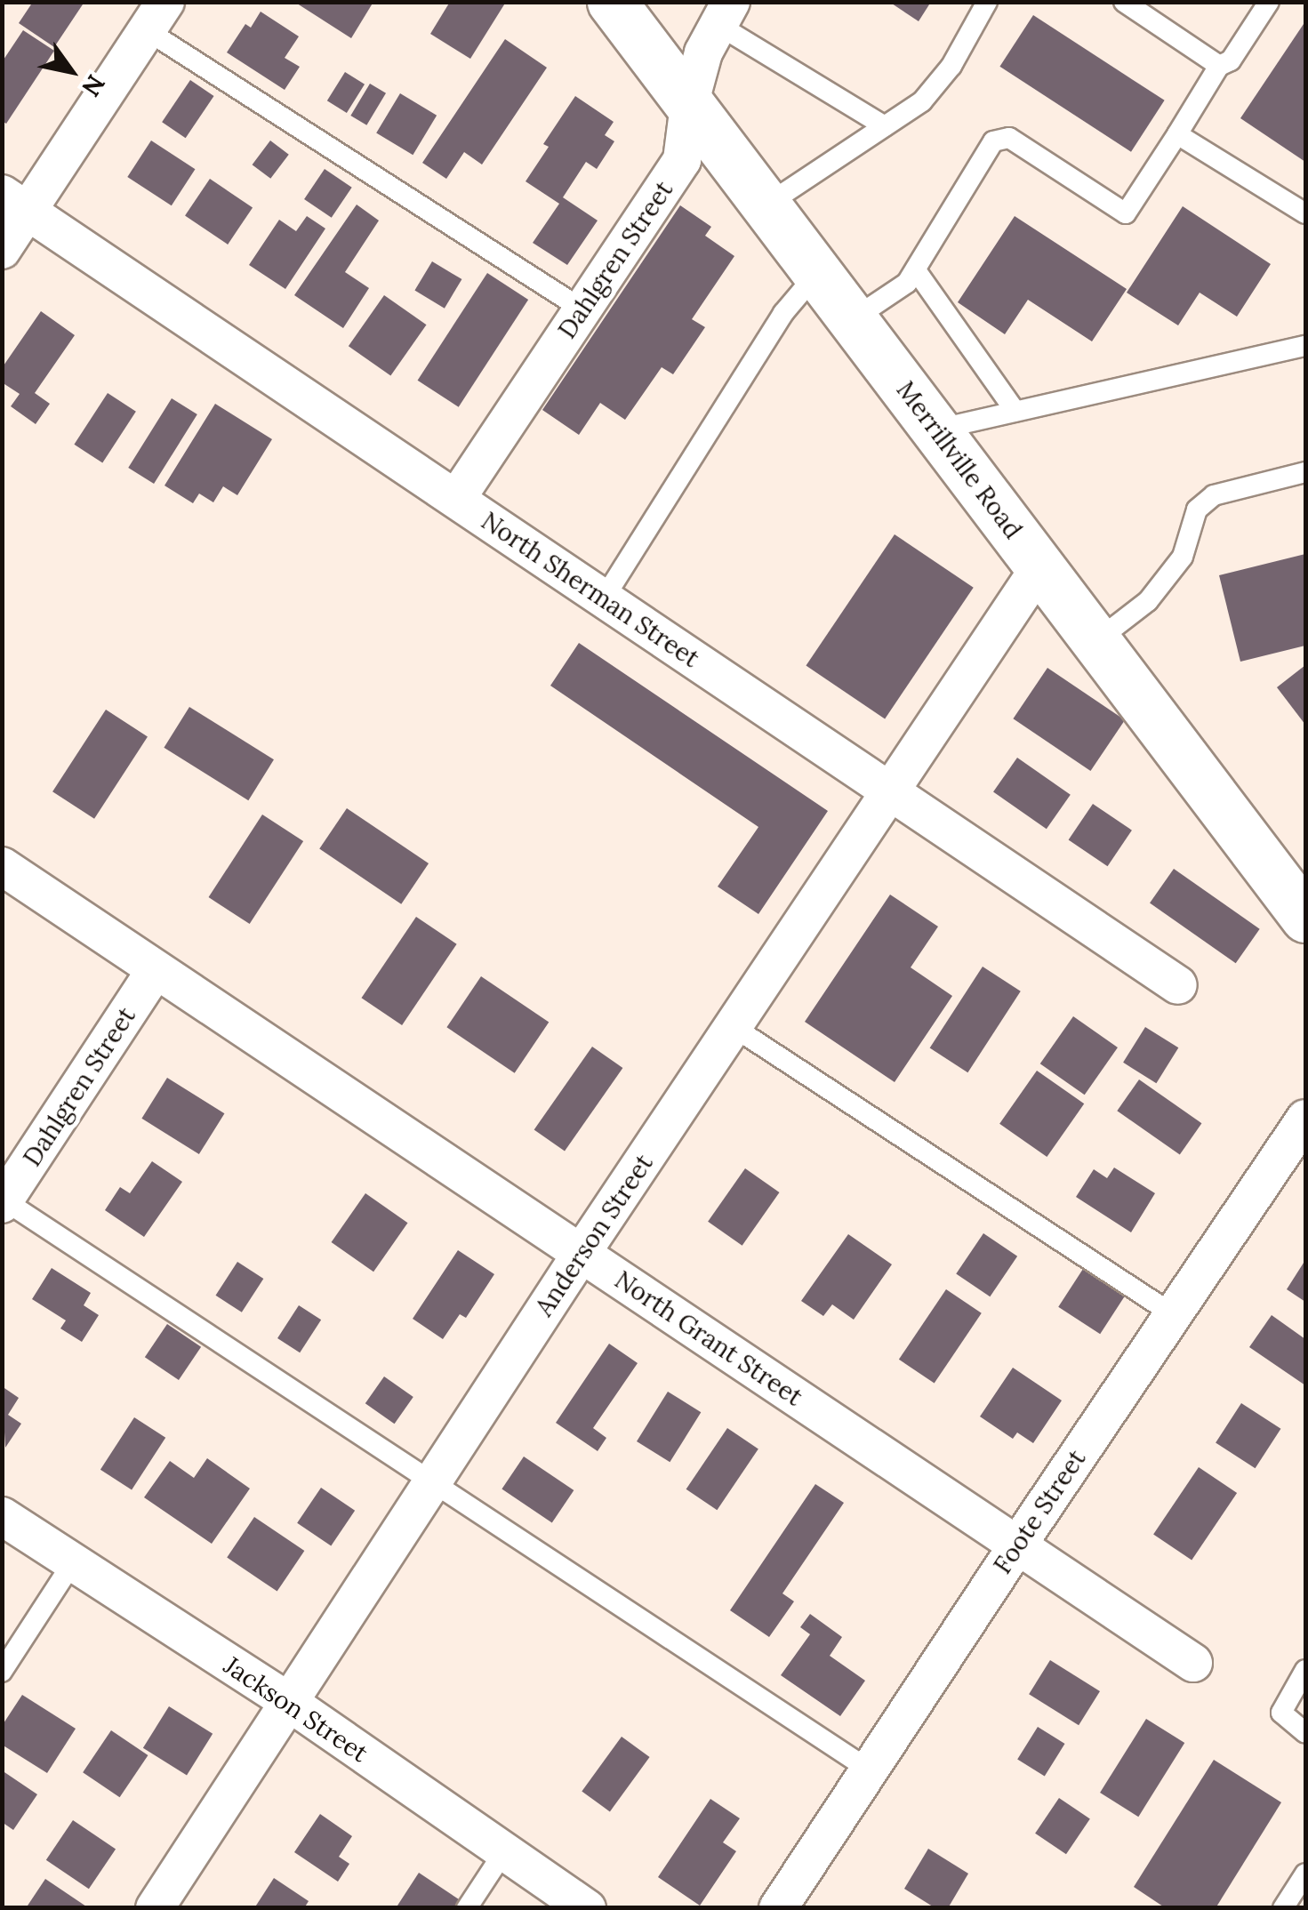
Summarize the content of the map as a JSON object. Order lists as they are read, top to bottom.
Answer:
{
  "streets": {
    "street": [
      "Dahlgren Street",
      "Merrillville Road",
      "North Sherman Street",
      "Anderson Street",
      "North Grant Street",
      "Foote Street",
      "Jackson Street"
    ]
  },
  "crossings": [
    ["Dahlgren Street", "Merrillville Road"],
    ["Dahlgren Street", "North Sherman Street"],
    ["Dahlgren Street", "North Grant Street"],
    ["Merrillville Road", "Anderson Street"],
    ["North Sherman Street", "Anderson Street"],
    ["Anderson Street", "North Grant Street"],
    ["Anderson Street", "Jackson Street"],
    ["North Grant Street", "Foote Street"]
  ],
  "north": "bottom right"
}
